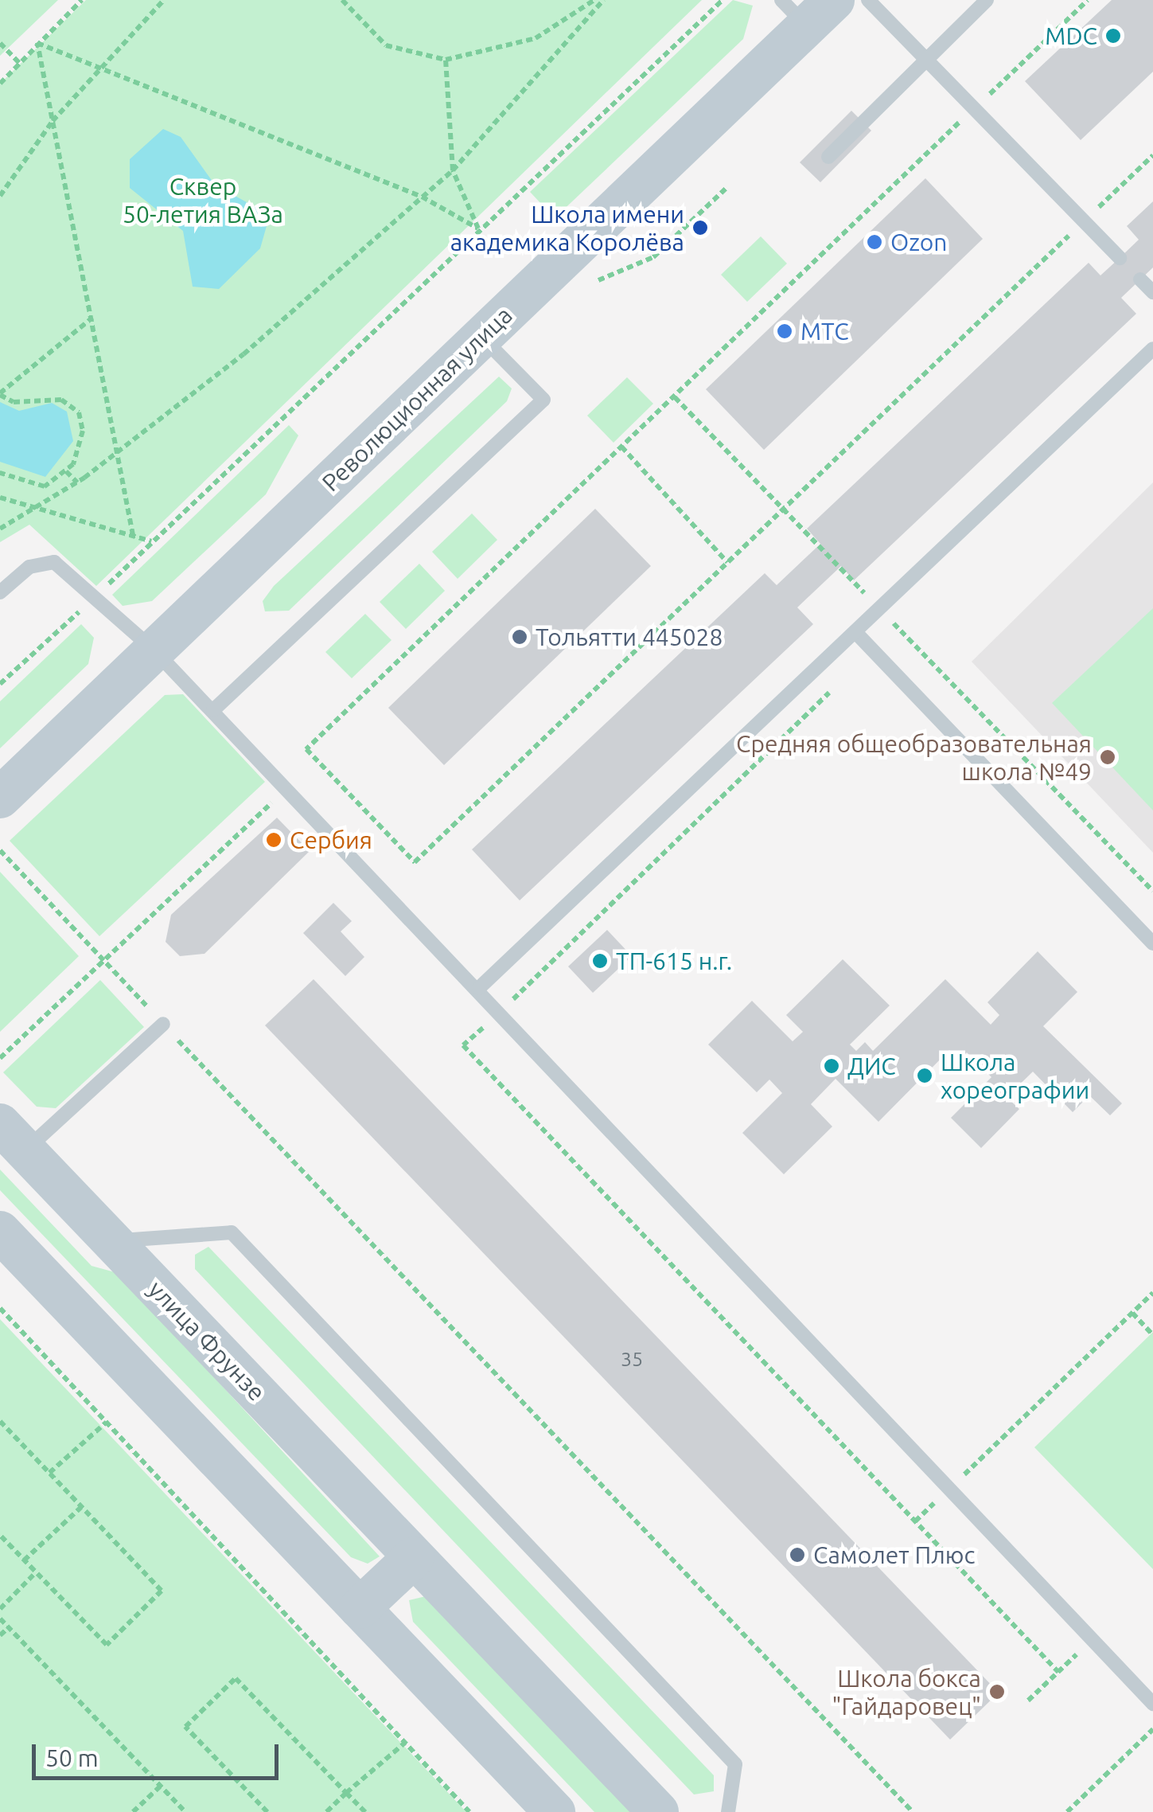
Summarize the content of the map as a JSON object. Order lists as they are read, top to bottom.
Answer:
{
  "streets": {
    "main road": ["Революционная улица", "улица Фрунзе"]
  },
  "parks": ["Сквер 50-летия ВАЗа"],
  "places": [
    "MDC",
    "Школа имени академика Королёва",
    "Ozon",
    "МТС",
    "Тольятти 445028",
    "Средняя общеобразовательная школа №49",
    "Сербия",
    "ТП-615 н.г.",
    "ДИС",
    "Школа хореографии",
    "Самолет Плюс",
    "Школа бокса \"Гайдаровец\""
  ],
  "house_numbers": ["35"],
  "scale_bar": "50 m"
}
